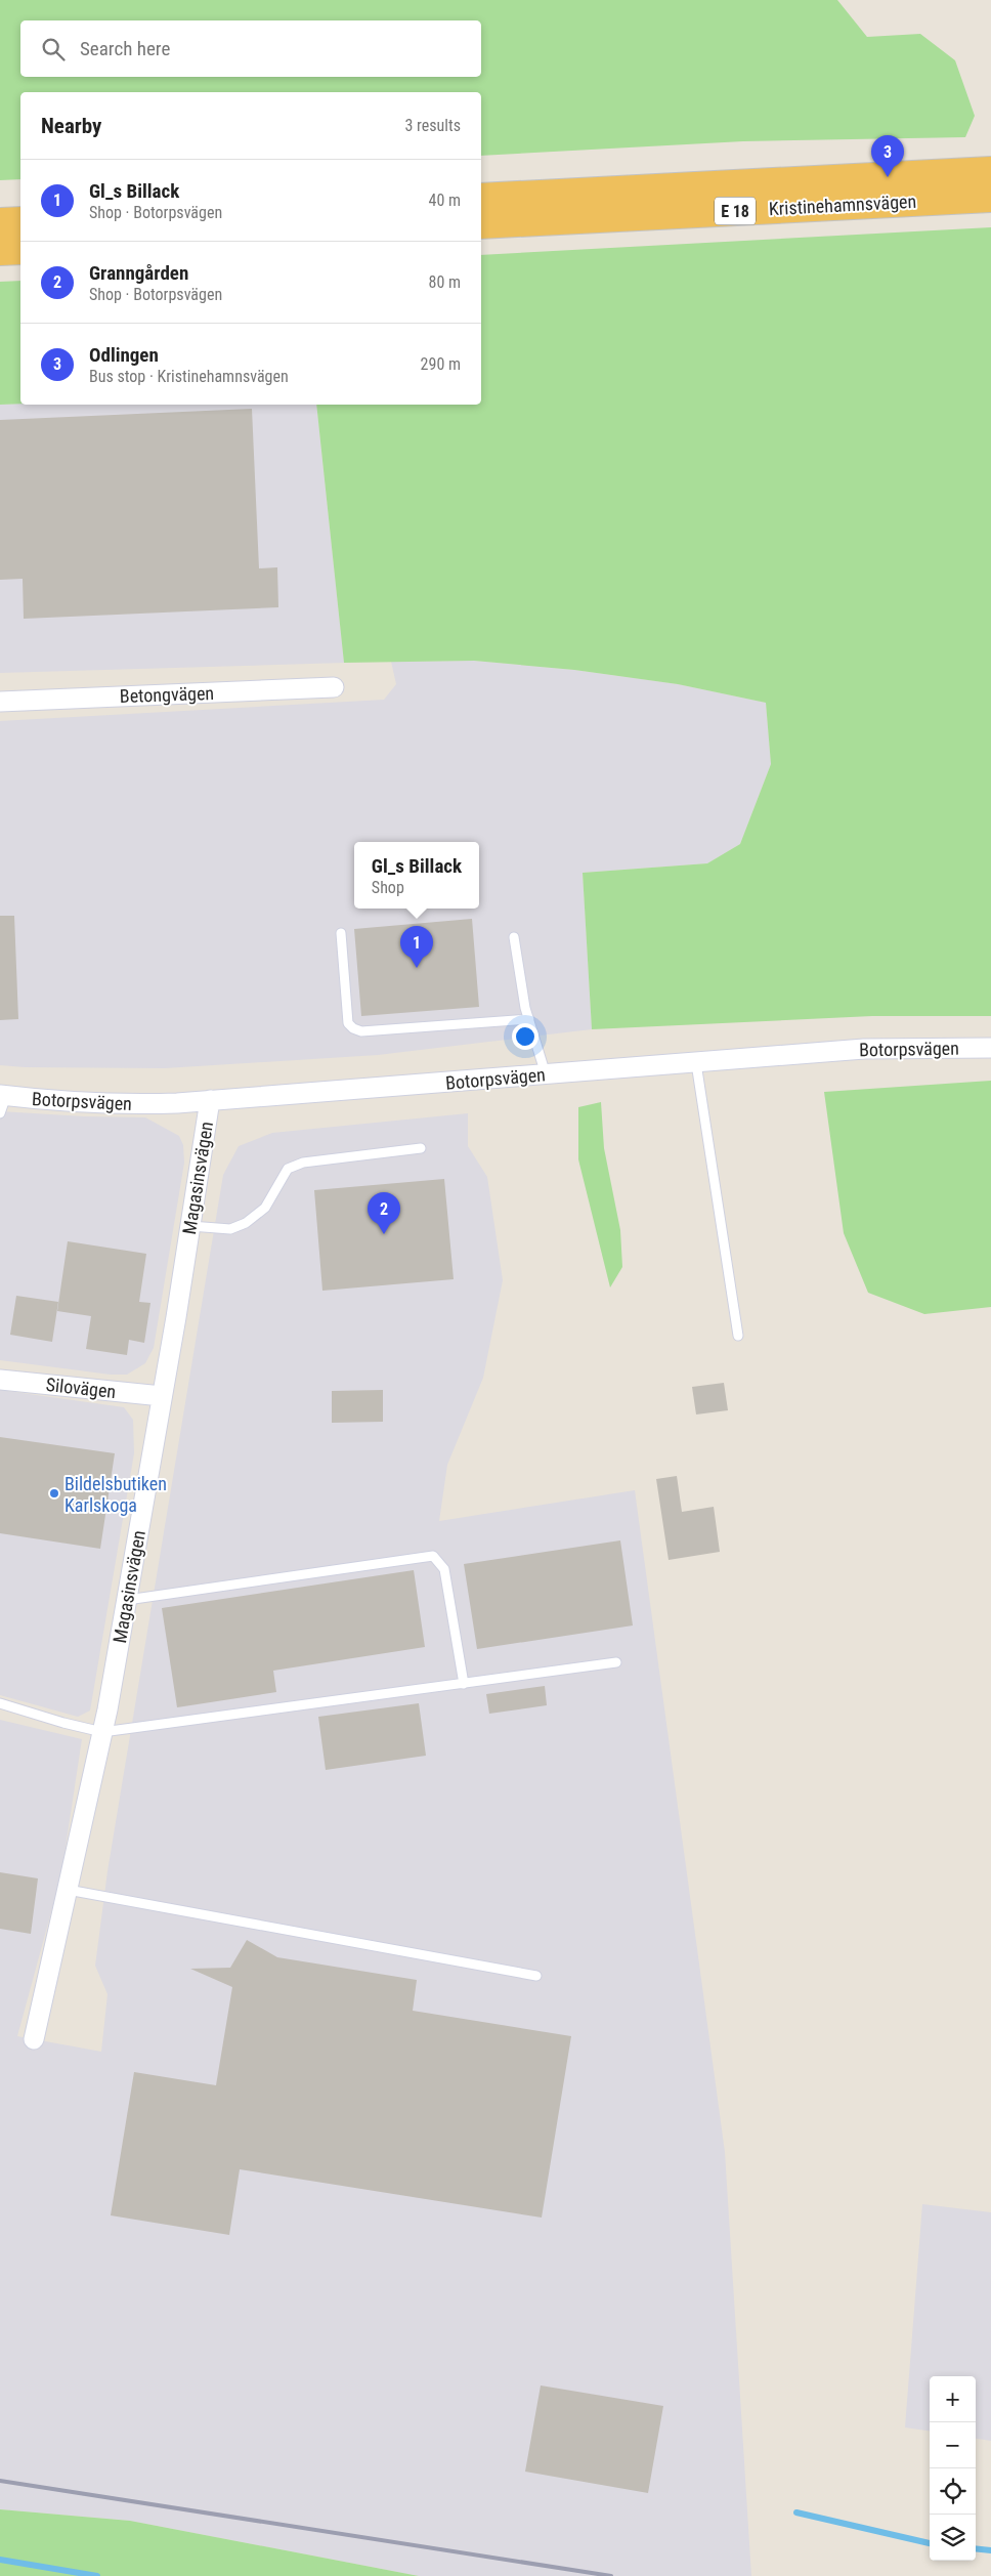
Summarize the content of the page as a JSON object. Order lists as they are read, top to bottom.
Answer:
{
  "streets": {
    "highway": ["Kristinehamnsvägen", "E 18"],
    "street": [
      "Betongvägen",
      "Botorpsvägen",
      "Magasinsvägen",
      "Silovägen"
    ]
  },
  "crossings": [
    ["Botorpsvägen", "Magasinsvägen"],
    ["Magasinsvägen", "Silovägen"]
  ],
  "places": ["Bildelsbutiken Karlskoga"],
  "page": {
    "search": "Search here",
    "heading": ["Nearby", "3 results"],
    "pins": ["3", "1", "2"],
    "list": [
      {
        "mark": "1",
        "name": "Gl_s Billack",
        "note": "Shop · Botorpsvägen",
        "value": "40 m"
      },
      {
        "mark": "2",
        "name": "Granngården",
        "note": "Shop · Botorpsvägen",
        "value": "80 m"
      },
      {
        "mark": "3",
        "name": "Odlingen",
        "note": "Bus stop · Kristinehamnsvägen",
        "value": "290 m"
      }
    ],
    "popup": ["Gl_s Billack", "Shop"],
    "map_buttons": ["+", "−"]
  }
}
